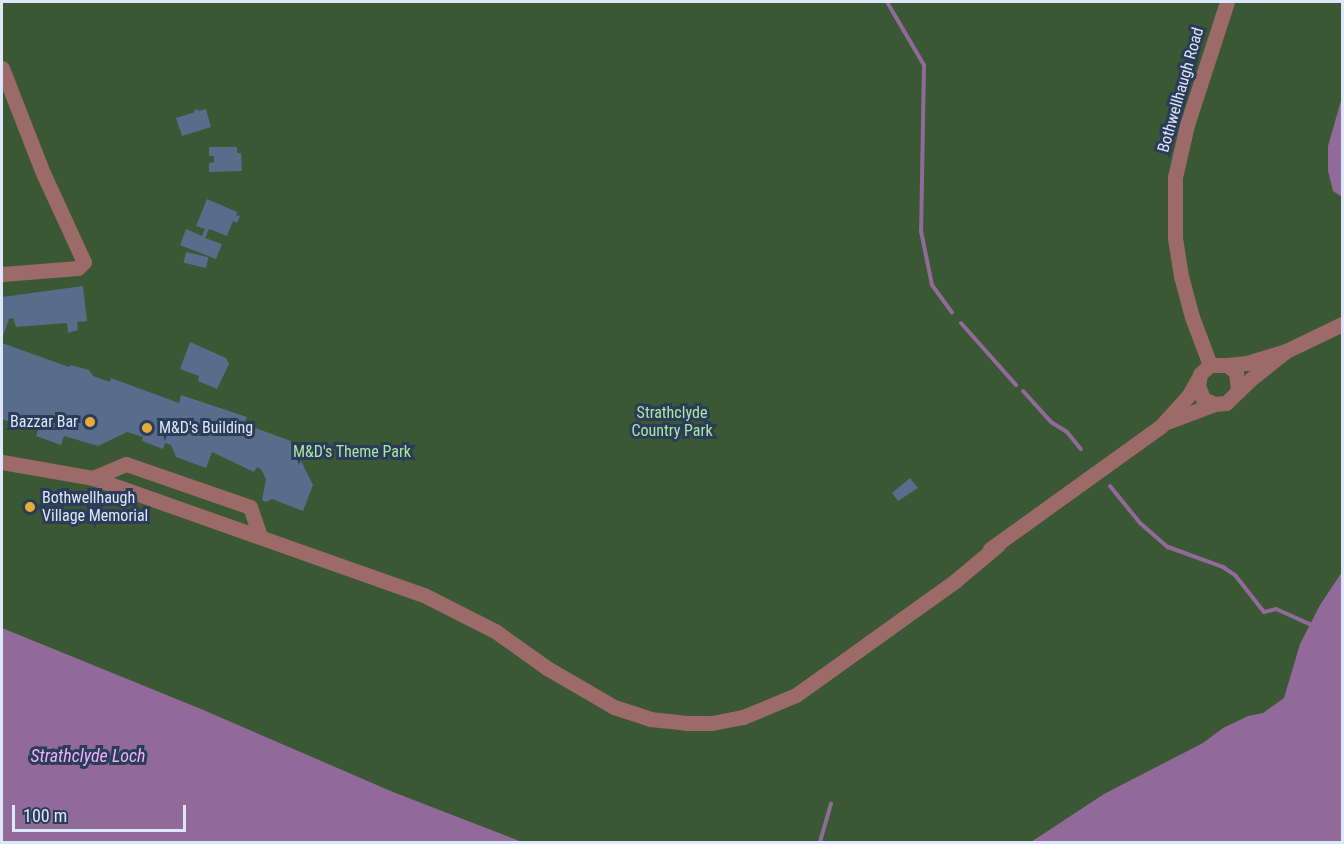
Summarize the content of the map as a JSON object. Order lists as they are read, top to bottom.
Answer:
{
  "streets": {
    "street": ["Bothwellhaugh Road"]
  },
  "water": ["Strathclyde Loch"],
  "parks": ["Strathclyde Country Park", "M&D's Theme Park"],
  "places": ["Bazzar Bar", "M&D's Building", "Bothwellhaugh Village Memorial"],
  "scale_bar": "100 m"
}
